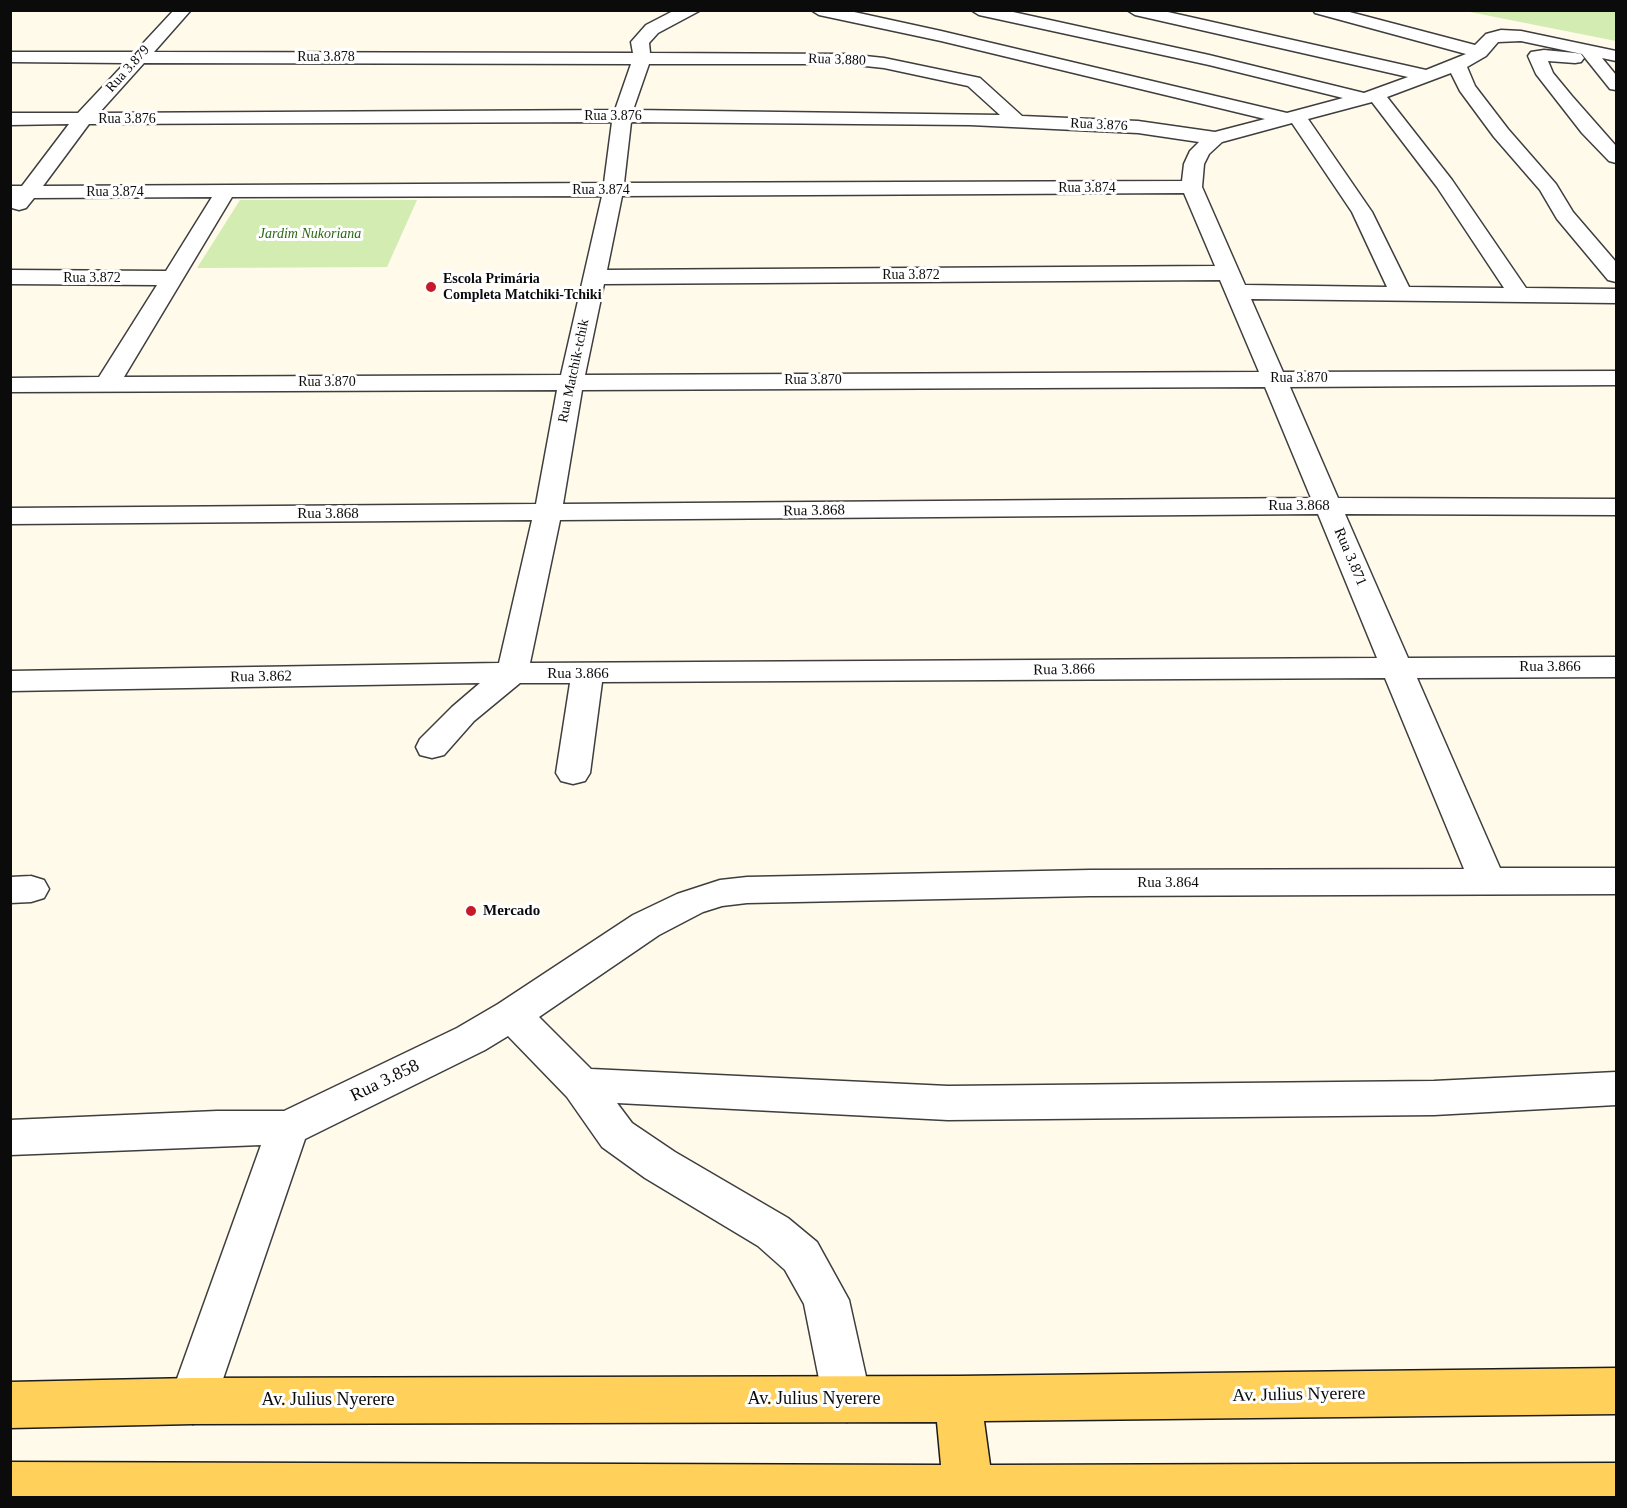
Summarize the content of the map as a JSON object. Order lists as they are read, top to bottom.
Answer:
{
  "streets": {
    "main road": ["Av. Julius Nyerere"],
    "street": [
      "Rua 3.878",
      "Rua 3.880",
      "Rua 3.879",
      "Rua 3.876",
      "Rua 3.874",
      "Rua 3.872",
      "Rua Matchik-tchik",
      "Rua 3.870",
      "Rua 3.868",
      "Rua 3.871",
      "Rua 3.866",
      "Rua 3.862",
      "Rua 3.864",
      "Rua 3.858"
    ]
  },
  "crossings": [
    ["Rua 3.878", "Rua 3.880"],
    ["Rua 3.878", "Rua 3.879"],
    ["Rua 3.878", "Rua Matchik-tchik"],
    ["Rua 3.880", "Rua 3.876"],
    ["Rua 3.880", "Rua Matchik-tchik"],
    ["Rua 3.879", "Rua 3.876"],
    ["Rua 3.879", "Rua 3.874"],
    ["Rua 3.876", "Rua Matchik-tchik"],
    ["Rua 3.874", "Rua Matchik-tchik"],
    ["Rua 3.874", "Rua 3.871"],
    ["Rua 3.872", "Rua Matchik-tchik"],
    ["Rua 3.872", "Rua 3.871"],
    ["Rua Matchik-tchik", "Rua 3.870"],
    ["Rua Matchik-tchik", "Rua 3.868"],
    ["Rua Matchik-tchik", "Rua 3.866"],
    ["Rua Matchik-tchik", "Rua 3.862"],
    ["Rua 3.870", "Rua 3.871"],
    ["Rua 3.868", "Rua 3.871"],
    ["Rua 3.871", "Rua 3.866"],
    ["Rua 3.871", "Rua 3.864"],
    ["Rua 3.866", "Rua 3.862"],
    ["Rua 3.864", "Rua 3.858"]
  ],
  "parks": ["Jardim Nukoriana"],
  "places": ["Escola Primária Completa Matchiki-Tchiki", "Mercado"]
}
